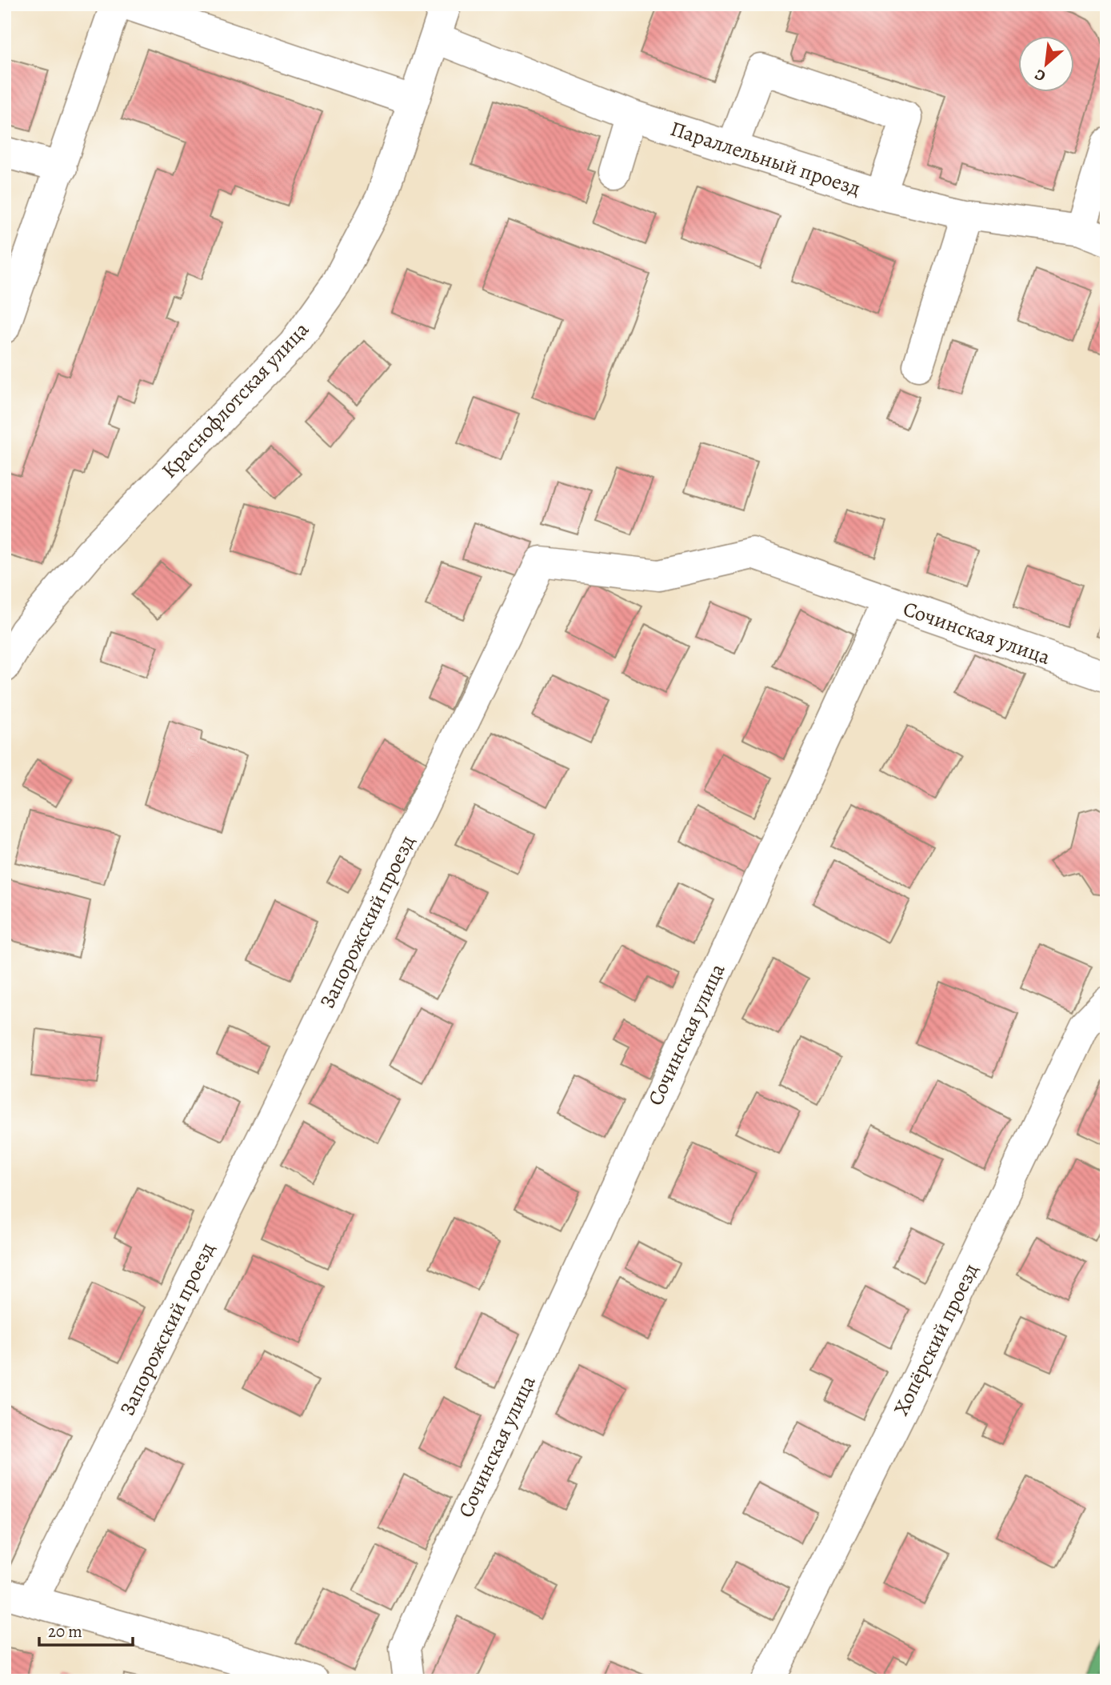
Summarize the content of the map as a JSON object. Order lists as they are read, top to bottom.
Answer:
{
  "streets": {
    "street": [
      "Параллельный проезд",
      "Краснофлотская улица",
      "Сочинская улица",
      "Запорожский проезд",
      "Хопёрский проезд"
    ]
  },
  "crossings": [
    ["Параллельный проезд", "Краснофлотская улица"],
    ["Сочинская улица", "Запорожский проезд"]
  ],
  "scale_bar": "20 m",
  "north": "bottom left"
}
